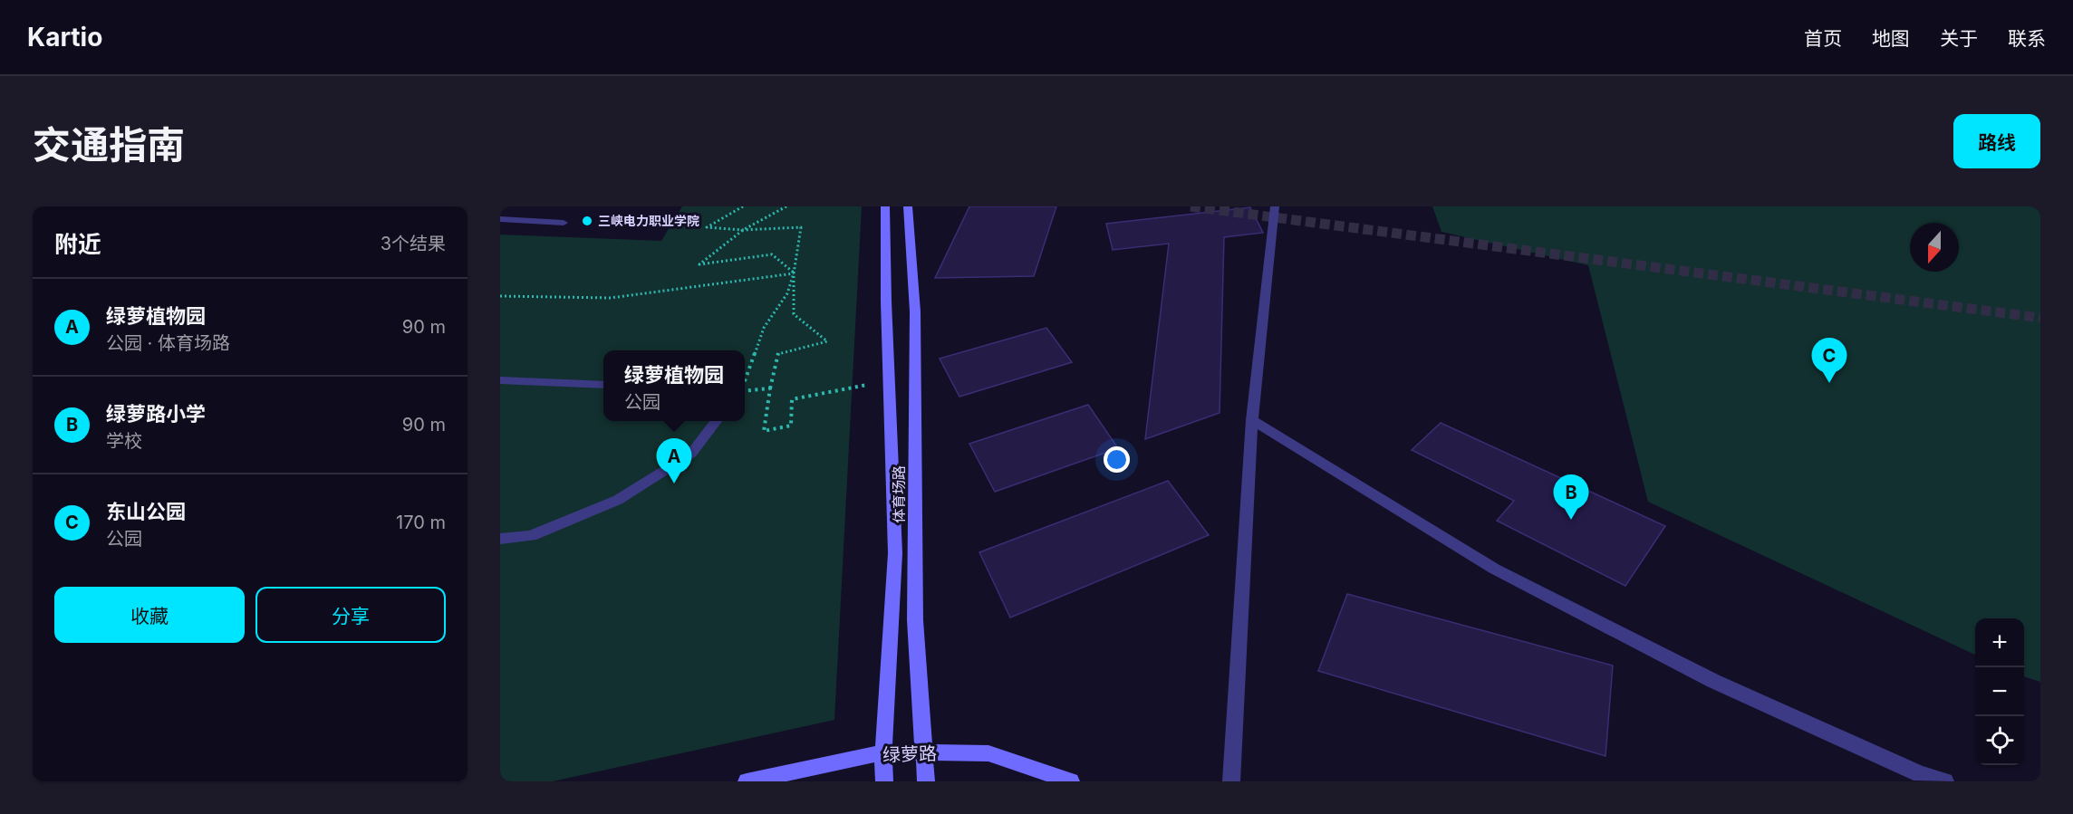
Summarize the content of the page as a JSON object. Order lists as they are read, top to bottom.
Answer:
{
  "streets": {
    "main road": ["体育场路", "绿萝路"]
  },
  "crossings": [
    ["体育场路", "绿萝路"]
  ],
  "places": ["三峡电力职业学院"],
  "north": "bottom",
  "page": {
    "header": "Kartio",
    "nav": [
      "首页",
      "地图",
      "关于",
      "联系"
    ],
    "title": "交通指南",
    "buttons": [
      "路线",
      ["收藏", "分享"]
    ],
    "heading": ["附近", "3个结果"],
    "list": [
      {
        "mark": "A",
        "name": "绿萝植物园",
        "note": "公园 · 体育场路",
        "value": "90 m"
      },
      {
        "mark": "B",
        "name": "绿萝路小学",
        "note": "学校",
        "value": "90 m"
      },
      {
        "mark": "C",
        "name": "东山公园",
        "note": "公园",
        "value": "170 m"
      }
    ],
    "pins": ["C", "A", "B"],
    "popup": ["绿萝植物园", "公园"],
    "map_buttons": ["+", "−"]
  }
}
